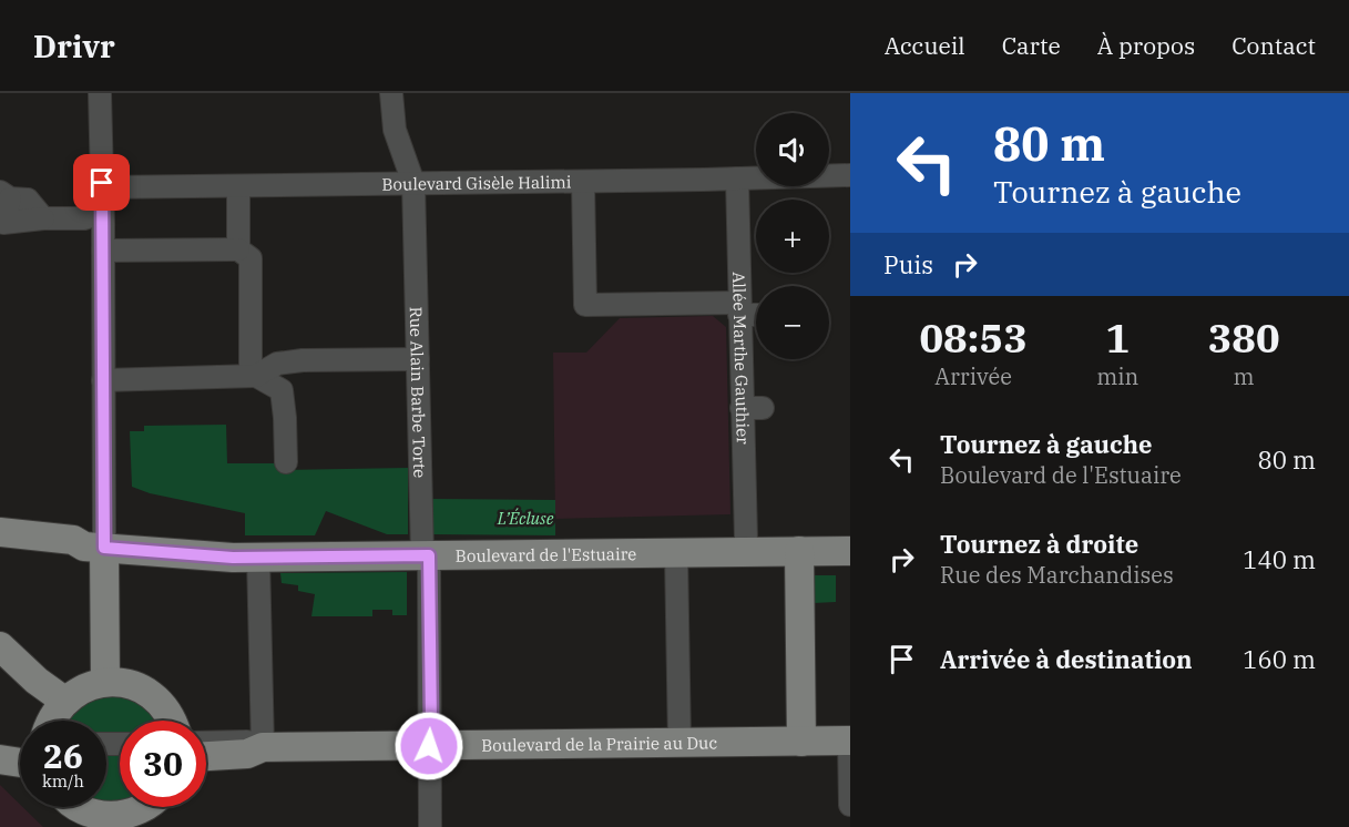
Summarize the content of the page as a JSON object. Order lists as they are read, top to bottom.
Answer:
{
  "streets": {
    "main road": ["Boulevard de l'Estuaire", "Boulevard de la Prairie au Duc"],
    "street": ["Boulevard Gisèle Halimi", "Allée Marthe Gauthier", "Rue Alain Barbe Torte"]
  },
  "crossings": [
    ["Boulevard Gisèle Halimi", "Allée Marthe Gauthier"],
    ["Boulevard Gisèle Halimi", "Rue Alain Barbe Torte"],
    ["Rue Alain Barbe Torte", "Boulevard de l'Estuaire"],
    ["Rue Alain Barbe Torte", "Boulevard de la Prairie au Duc"]
  ],
  "parks": ["L’Écluse"],
  "page": {
    "header": "Drivr",
    "nav": [
      "Accueil",
      "Carte",
      "À propos",
      "Contact"
    ],
    "turn": ["80 m", "Tournez à gauche"],
    "map_buttons": ["+", "−"],
    "then": "Puis",
    "eta": [
      "08:53",
      "Arrivée",
      "1",
      "min",
      "380",
      "m"
    ],
    "list": [
      {
        "name": "Tournez à gauche",
        "note": "Boulevard de l'Estuaire",
        "value": "80 m"
      },
      {
        "name": "Tournez à droite",
        "note": "Rue des Marchandises",
        "value": "140 m"
      },
      {
        "name": "Arrivée à destination",
        "value": "160 m"
      }
    ],
    "speed": "26 km/h",
    "limit": "30"
  }
}
